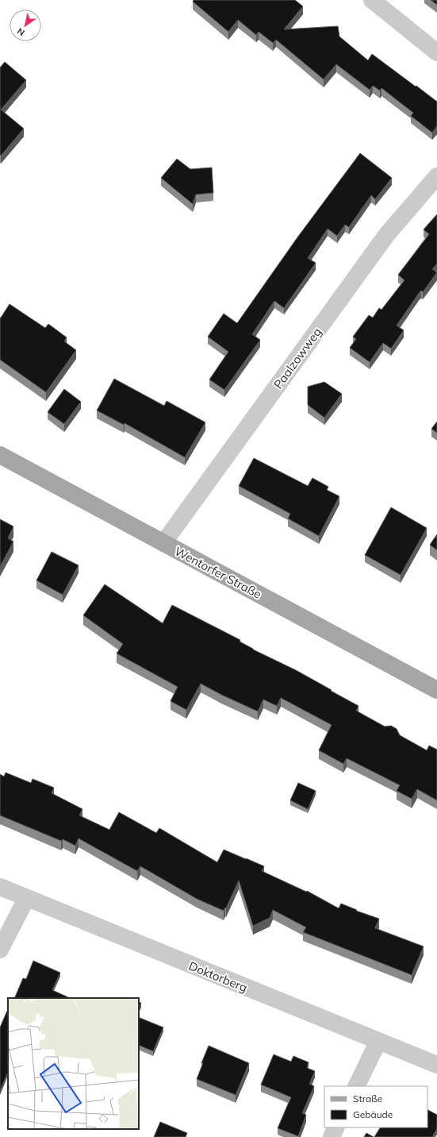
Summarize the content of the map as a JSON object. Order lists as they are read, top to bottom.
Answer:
{
  "streets": {
    "main road": ["Wentorfer Straße"],
    "street": ["Paalzowweg", "Doktorberg"]
  },
  "crossings": [
    ["Paalzowweg", "Wentorfer Straße"]
  ],
  "legend": ["Straße", "Gebäude"],
  "north": "bottom left"
}
